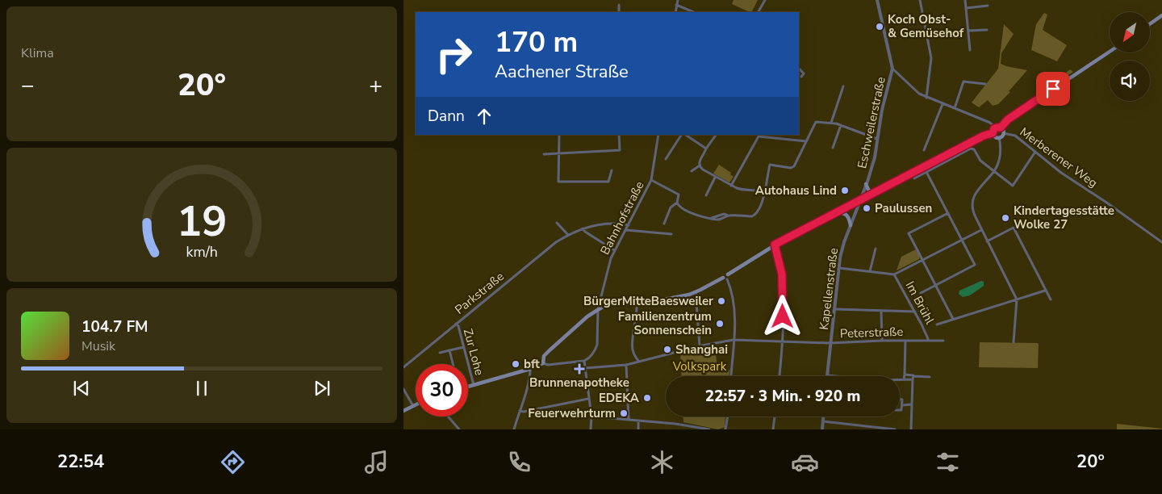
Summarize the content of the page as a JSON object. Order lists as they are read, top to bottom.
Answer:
{
  "streets": {
    "street": [
      "Eschweilerstraße",
      "Merberener Weg",
      "Bahnhofstraße",
      "Kapellenstraße",
      "Parkstraße",
      "Im Brühl",
      "Peterstraße",
      "Zur Lohe"
    ]
  },
  "crossings": [
    ["Eschweilerstraße", "Kapellenstraße"],
    ["Bahnhofstraße", "Parkstraße"],
    ["Kapellenstraße", "Im Brühl"],
    ["Kapellenstraße", "Peterstraße"],
    ["Parkstraße", "Zur Lohe"],
    ["Im Brühl", "Peterstraße"]
  ],
  "parks": ["Volkspark"],
  "places": {
    "other": [
      "Koch Obst- & Gemüsehof",
      "Autohaus Lind",
      "Paulussen",
      "Kindertagesstätte Wolke 27",
      "BürgerMitteBaesweiler",
      "Familienzentrum Sonnenschein",
      "Shanghai",
      "bft",
      "EDEKA",
      "Feuerwehrturm"
    ],
    "health": ["Brunnenapotheke"]
  },
  "north": "bottom left",
  "page": {
    "tile": "Klima",
    "turn": ["170 m", "Aachener Straße"],
    "heat": ["−", "20°", "+"],
    "then": "Dann",
    "song": ["104.7 FM", "Musik"],
    "limit": "30",
    "trip": "22:57 · 3 Min. · 920 m",
    "tabs": ["22:54", "20°"],
    "gauge": ["19", "km/h"]
  }
}
